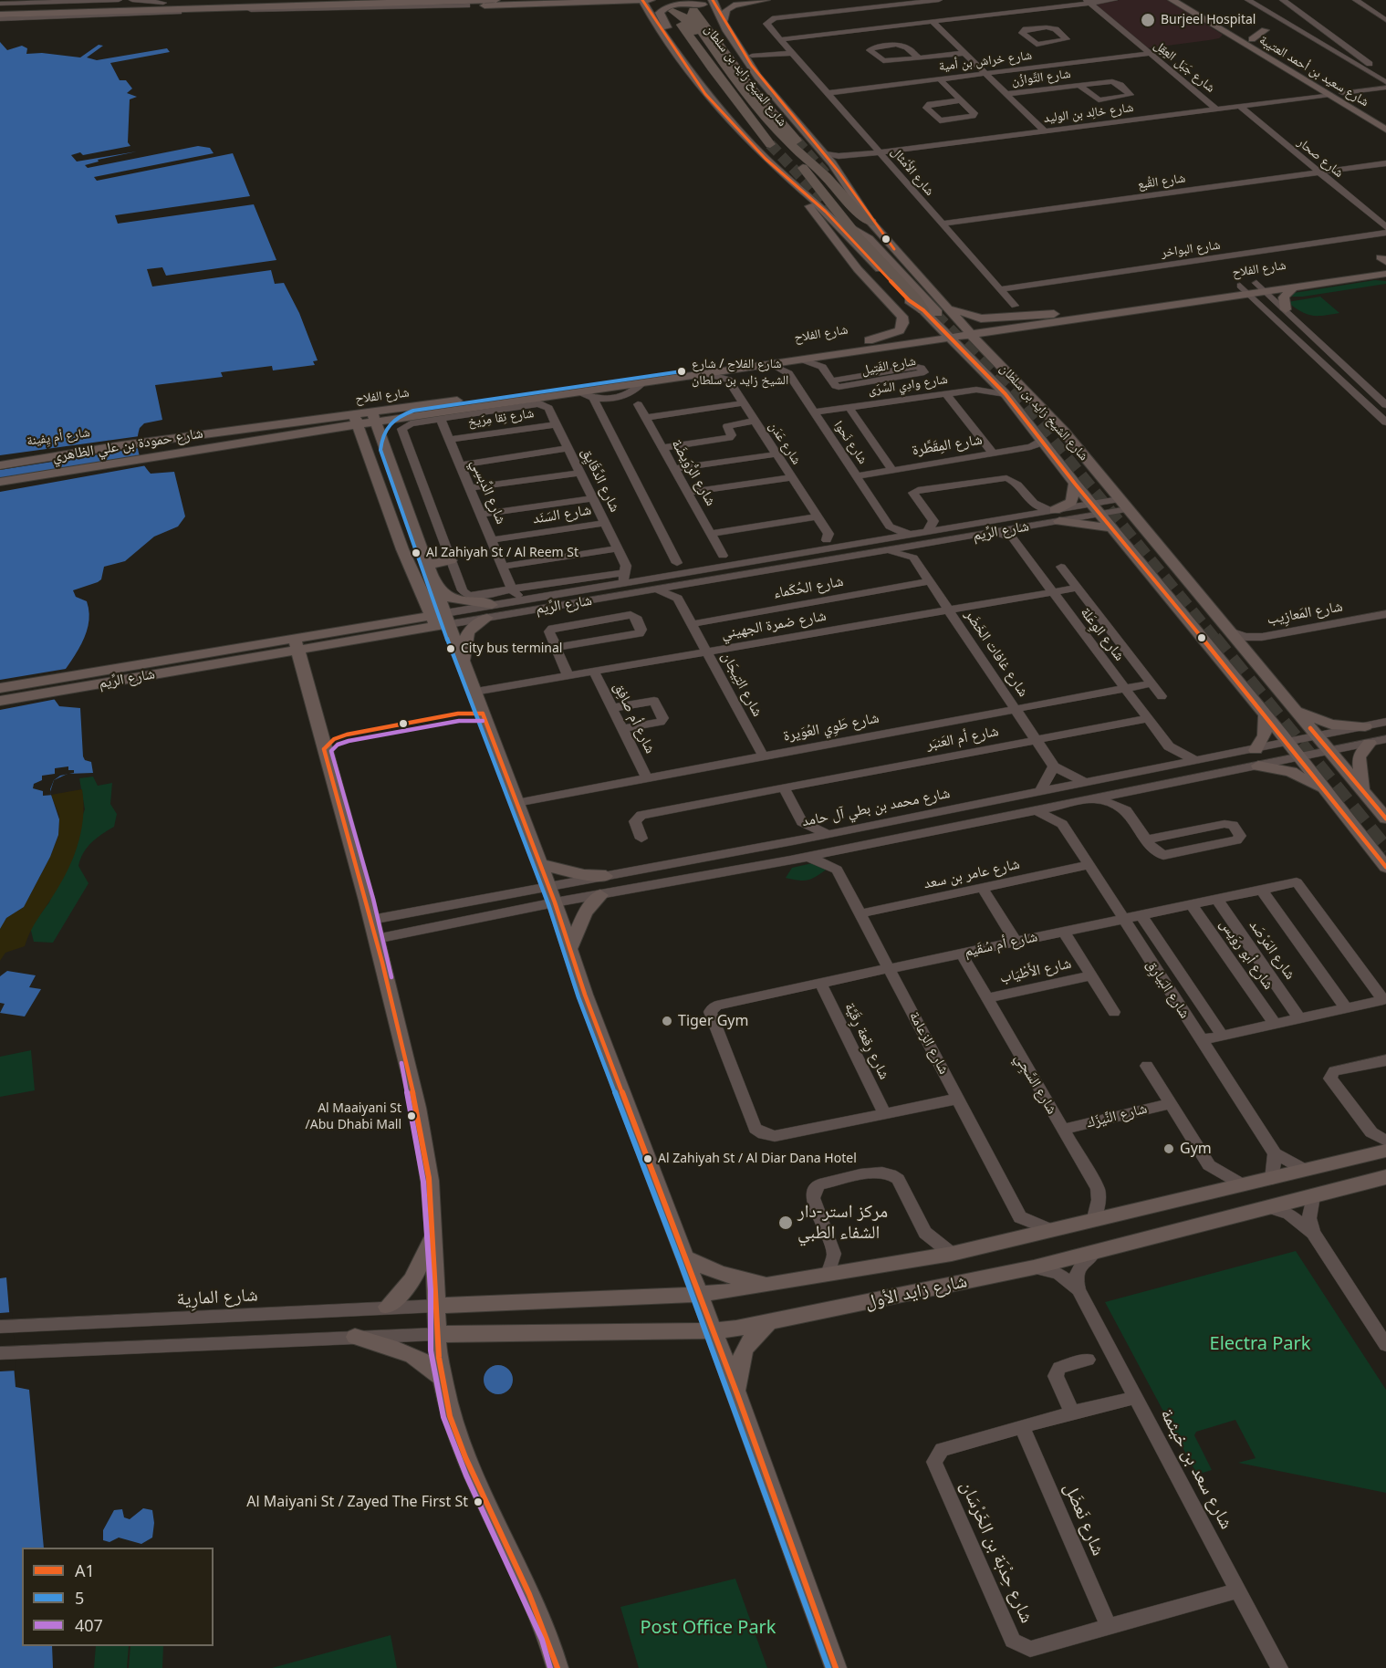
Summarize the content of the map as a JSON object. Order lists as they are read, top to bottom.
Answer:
{
  "streets": {
    "highway": ["شارع الشيخ زايد بن سلطان"],
    "main road": [
      "شارع سعيد بن أحمد العتيبة",
      "شارع الفلاح",
      "شارع أم يِفينة",
      "شارع حمودة بن علي الظاهري",
      "شارع الرِّيم",
      "شارع زايد الأول"
    ],
    "street": [
      "شارع خراش بن أمية",
      "شارع جَبَل العِقِل",
      "شارع التَّوازُن",
      "شارع خالِد بن الوليد",
      "شارع صحار",
      "شارع الأَمْثال",
      "شارع القُبع",
      "شارع البواخر",
      "شارع الفَتِيل",
      "شارع وادِي السَّرَى",
      "شارع نِقا مِرَيخ",
      "شارع نَحوا",
      "شارع عَدَن",
      "شارع المِقَطَّرة",
      "شارع الرُّوَيضَة",
      "شارع الدَّقَايِق",
      "شارع الدِّبسِي",
      "شارع السَنَد",
      "شارع الحُكَماء",
      "شارع المَعازِيب",
      "شارع ضمرة الجهيني",
      "شارع الوِعَلة",
      "شارع غافات الخَضَر",
      "شارع التِيجَان",
      "شارع أم صافِق",
      "شارع طَوِي العُوَيرة",
      "شارع أم العَنبَر",
      "شارع محمد بن بطي آل حامد",
      "شارع عامر بن سعد",
      "شارع أم سُقَيم",
      "شارع المَرْصَد",
      "شارع أبو روَيس",
      "شارع الأَطْيَاب",
      "شارع البَيارِق",
      "شارع رِقعة رِقَيَّة",
      "شارع الزعامة",
      "شارع السَّجِي",
      "شارع النَّيزَك",
      "شارع المارِية",
      "شارع سعد بن خيثمة",
      "شارع نَعضَل",
      "شارع حِدْبَة بن الخَرْسَان"
    ]
  },
  "crossings": [
    ["شارع خراش بن أمية", "شارع جَبَل العِقِل"],
    ["شارع خراش بن أمية", "شارع الأَمْثال"],
    ["شارع جَبَل العِقِل", "شارع خالِد بن الوليد"],
    ["شارع سعيد بن أحمد العتيبة", "شارع خالِد بن الوليد"],
    ["شارع الشيخ زايد بن سلطان", "شارع خالِد بن الوليد"],
    ["شارع الشيخ زايد بن سلطان", "شارع الفلاح"],
    ["شارع الشيخ زايد بن سلطان", "شارع وادِي السَّرَى"],
    ["شارع الشيخ زايد بن سلطان", "شارع المِقَطَّرة"],
    ["شارع الشيخ زايد بن سلطان", "شارع الرِّيم"],
    ["شارع الشيخ زايد بن سلطان", "شارع المَعازِيب"],
    ["شارع الشيخ زايد بن سلطان", "شارع محمد بن بطي آل حامد"],
    ["شارع خالِد بن الوليد", "شارع صحار"],
    ["شارع خالِد بن الوليد", "شارع الأَمْثال"],
    ["شارع صحار", "شارع القُبع"],
    ["شارع الأَمْثال", "شارع القُبع"],
    ["شارع الأَمْثال", "شارع البواخر"],
    ["شارع الفلاح", "شارع نَحوا"],
    ["شارع الفلاح", "شارع عَدَن"],
    ["شارع الفلاح", "شارع حمودة بن علي الظاهري"],
    ["شارع وادِي السَّرَى", "شارع نَحوا"],
    ["شارع نِقا مِرَيخ", "شارع الدَّقَايِق"],
    ["شارع نِقا مِرَيخ", "شارع الدِّبسِي"],
    ["شارع أم يِفينة", "شارع حمودة بن علي الظاهري"],
    ["شارع نَحوا", "شارع المِقَطَّرة"],
    ["شارع الدَّقَايِق", "شارع السَنَد"],
    ["شارع الدِّبسِي", "شارع السَنَد"],
    ["شارع الرِّيم", "شارع الوِعَلة"],
    ["شارع الحُكَماء", "شارع غافات الخَضَر"],
    ["شارع الحُكَماء", "شارع التِيجَان"],
    ["شارع ضمرة الجهيني", "شارع الوِعَلة"],
    ["شارع ضمرة الجهيني", "شارع غافات الخَضَر"],
    ["شارع ضمرة الجهيني", "شارع التِيجَان"],
    ["شارع ضمرة الجهيني", "شارع أم صافِق"],
    ["شارع الوِعَلة", "شارع طَوِي العُوَيرة"],
    ["شارع الوِعَلة", "شارع أم العَنبَر"],
    ["شارع الوِعَلة", "شارع محمد بن بطي آل حامد"],
    ["شارع غافات الخَضَر", "شارع طَوِي العُوَيرة"],
    ["شارع غافات الخَضَر", "شارع أم العَنبَر"],
    ["شارع غافات الخَضَر", "شارع محمد بن بطي آل حامد"],
    ["شارع التِيجَان", "شارع طَوِي العُوَيرة"],
    ["شارع أم صافِق", "شارع طَوِي العُوَيرة"],
    ["شارع عامر بن سعد", "شارع البَيارِق"],
    ["شارع عامر بن سعد", "شارع الزعامة"],
    ["شارع أم سُقَيم", "شارع المَرْصَد"],
    ["شارع أم سُقَيم", "شارع أبو روَيس"],
    ["شارع أم سُقَيم", "شارع البَيارِق"],
    ["شارع أم سُقَيم", "شارع رِقعة رِقَيَّة"],
    ["شارع أم سُقَيم", "شارع الزعامة"],
    ["شارع أم سُقَيم", "شارع السَّجِي"],
    ["شارع الأَطْيَاب", "شارع السَّجِي"],
    ["شارع البَيارِق", "شارع زايد الأول"],
    ["شارع السَّجِي", "شارع النَّيزَك"],
    ["شارع السَّجِي", "شارع زايد الأول"],
    ["شارع زايد الأول", "شارع المارِية"],
    ["شارع زايد الأول", "شارع سعد بن خيثمة"],
    ["شارع سعد بن خيثمة", "شارع حِدْبَة بن الخَرْسَان"],
    ["شارع نَعضَل", "شارع حِدْبَة بن الخَرْسَان"]
  ],
  "parks": ["Electra Park", "Post Office Park"],
  "places": [
    "Burjeel Hospital",
    "شارع الفلاح / شارع الشيخ زايد بن سلطان",
    "Al Zahiyah St / Al Reem St",
    "City bus terminal",
    "Tiger Gym",
    "Al Maaiyani St /Abu Dhabi Mall",
    "Gym",
    "Al Zahiyah St / Al Diar Dana Hotel",
    "مركز استر-دار الشفاء الطبي",
    "Al Maiyani St / Zayed The First St"
  ],
  "lines": ["transit line A1", "transit line 5", "transit line 407"],
  "legend": ["A1", "5", "407"]
}
